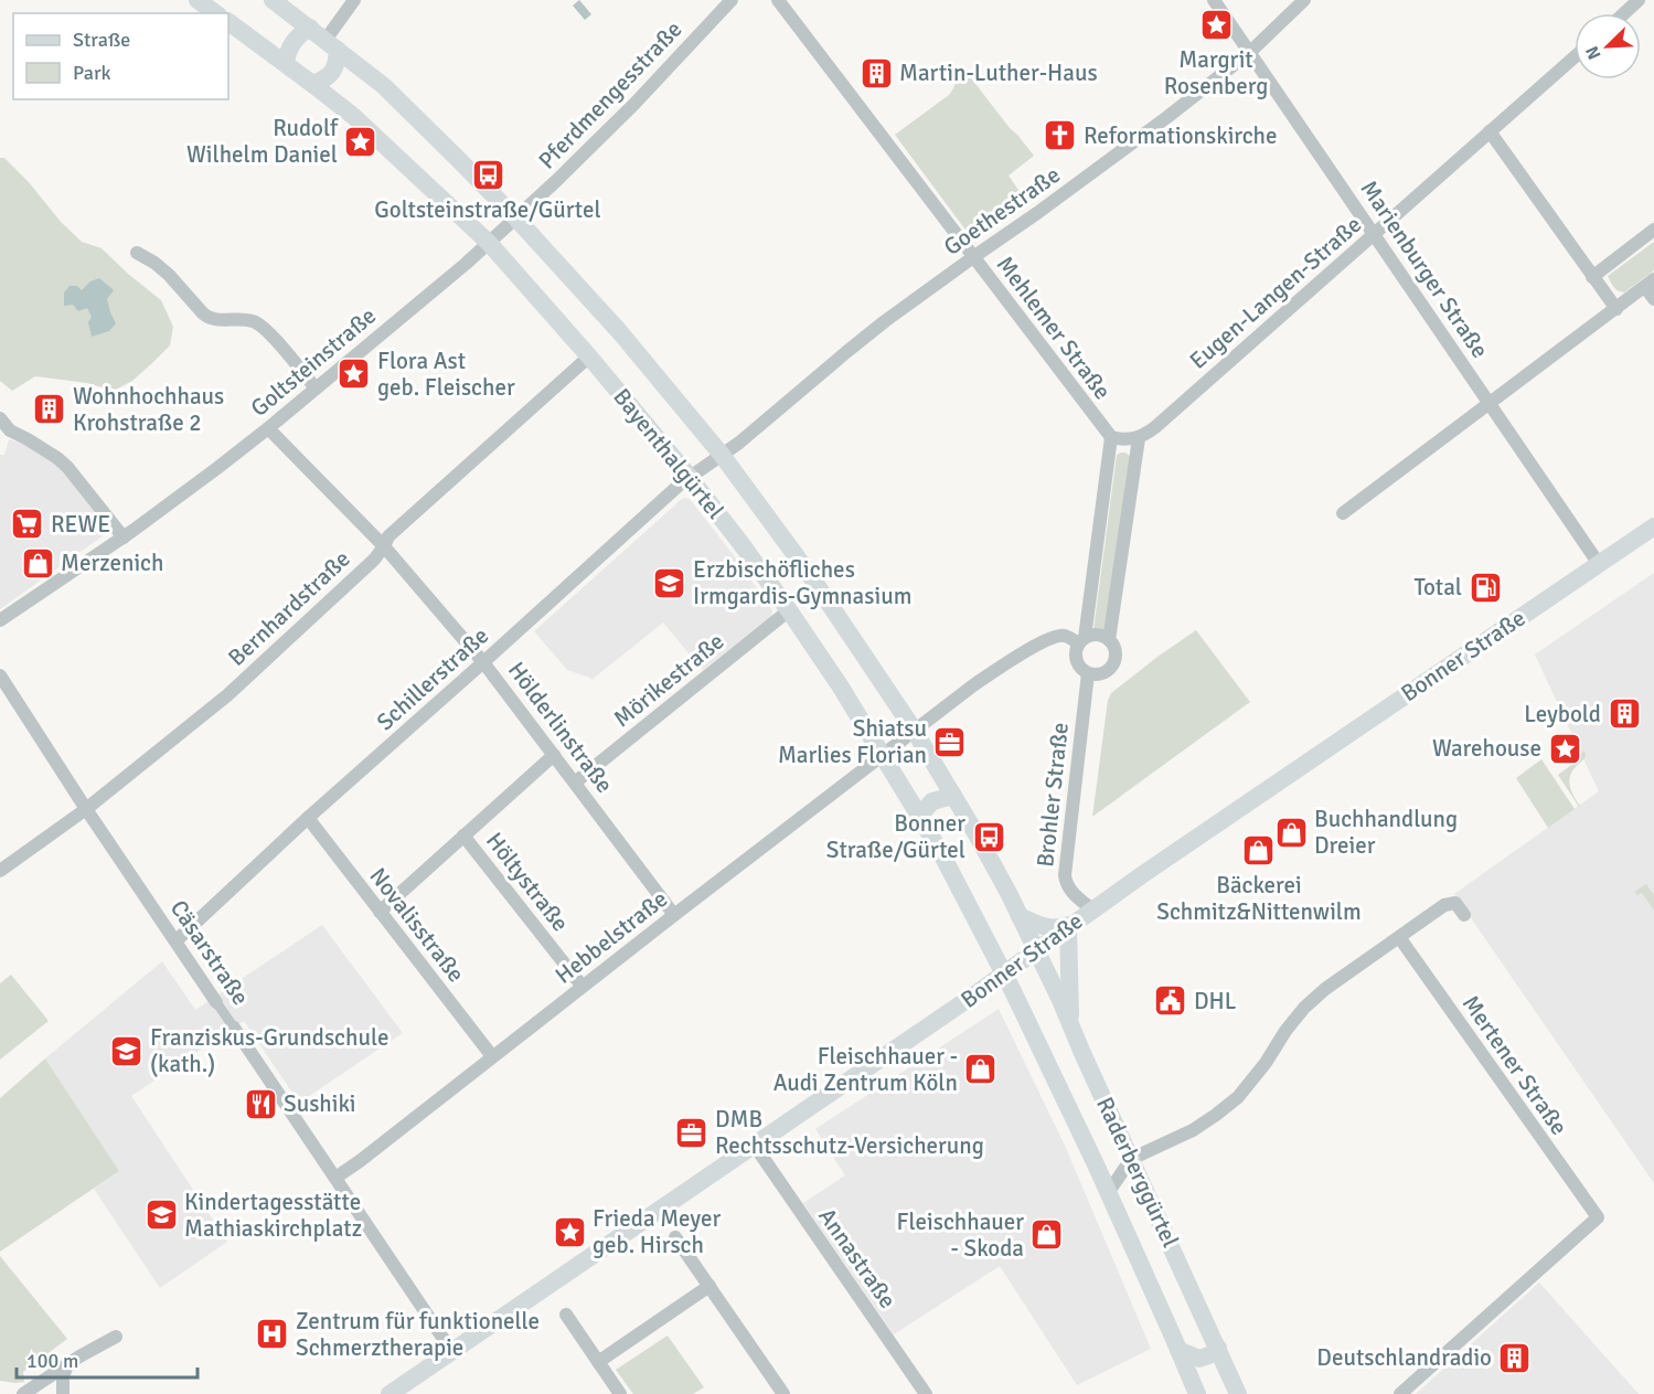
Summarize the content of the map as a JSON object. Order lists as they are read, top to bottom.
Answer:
{
  "streets": {
    "main road": ["Bayenthalgürtel", "Bonner Straße", "Raderberggürtel"],
    "street": [
      "Pferdmengesstraße",
      "Goethestraße",
      "Marienburger Straße",
      "Eugen-Langen-Straße",
      "Mehlemer Straße",
      "Goltsteinstraße",
      "Bernhardstraße",
      "Schillerstraße",
      "Mörikestraße",
      "Hölderlinstraße",
      "Brohler Straße",
      "Höltystraße",
      "Novalisstraße",
      "Hebbelstraße",
      "Cäsarstraße",
      "Mertener Straße",
      "Annastraße"
    ]
  },
  "crossings": [
    ["Pferdmengesstraße", "Goltsteinstraße"],
    ["Pferdmengesstraße", "Bayenthalgürtel"],
    ["Goethestraße", "Marienburger Straße"],
    ["Goethestraße", "Mehlemer Straße"],
    ["Goethestraße", "Bayenthalgürtel"],
    ["Goethestraße", "Schillerstraße"],
    ["Marienburger Straße", "Eugen-Langen-Straße"],
    ["Marienburger Straße", "Bonner Straße"],
    ["Goltsteinstraße", "Bayenthalgürtel"],
    ["Goltsteinstraße", "Hölderlinstraße"],
    ["Bayenthalgürtel", "Bernhardstraße"],
    ["Bayenthalgürtel", "Bonner Straße"],
    ["Bayenthalgürtel", "Schillerstraße"],
    ["Bayenthalgürtel", "Mörikestraße"],
    ["Bayenthalgürtel", "Hebbelstraße"],
    ["Bayenthalgürtel", "Raderberggürtel"],
    ["Bernhardstraße", "Hölderlinstraße"],
    ["Bernhardstraße", "Cäsarstraße"],
    ["Bonner Straße", "Brohler Straße"],
    ["Bonner Straße", "Cäsarstraße"],
    ["Bonner Straße", "Raderberggürtel"],
    ["Bonner Straße", "Annastraße"],
    ["Schillerstraße", "Hölderlinstraße"],
    ["Schillerstraße", "Novalisstraße"],
    ["Schillerstraße", "Cäsarstraße"],
    ["Mörikestraße", "Hölderlinstraße"],
    ["Hölderlinstraße", "Hebbelstraße"],
    ["Brohler Straße", "Hebbelstraße"],
    ["Höltystraße", "Hebbelstraße"],
    ["Novalisstraße", "Hebbelstraße"],
    ["Hebbelstraße", "Cäsarstraße"]
  ],
  "places": {
    "place": [
      "Margrit Rosenberg",
      "Rudolf Wilhelm Daniel",
      "Flora Ast geb. Fleischer",
      "Warehouse",
      "Frieda Meyer geb. Hirsch"
    ],
    "building": [
      "Martin-Luther-Haus",
      "Wohnhochhaus Krohstraße 2",
      "Leybold",
      "Deutschlandradio"
    ],
    "church": ["Reformationskirche"],
    "bus stop": ["Goltsteinstraße/Gürtel", "Bonner Straße/Gürtel"],
    "supermarket": ["REWE"],
    "shop": [
      "Merzenich",
      "Buchhandlung Dreier",
      "Bäckerei Schmitz&Nittenwilm",
      "Fleischhauer - Audi Zentrum Köln",
      "Fleischhauer - Skoda"
    ],
    "school or university": ["Erzbischöfliches Irmgardis-Gymnasium", "Franziskus-Grundschule (kath.)", "Kindertagesstätte Mathiaskirchplatz"],
    "fuel station": ["Total"],
    "office": ["Shiatsu Marlies Florian", "DMB Rechtsschutz-Versicherung"],
    "public building": ["DHL"],
    "restaurant": ["Sushiki"],
    "hospital": ["Zentrum für funktionelle Schmerztherapie"]
  },
  "legend": ["Straße", "Park"],
  "scale_bar": "100 m",
  "north": "bottom left"
}
